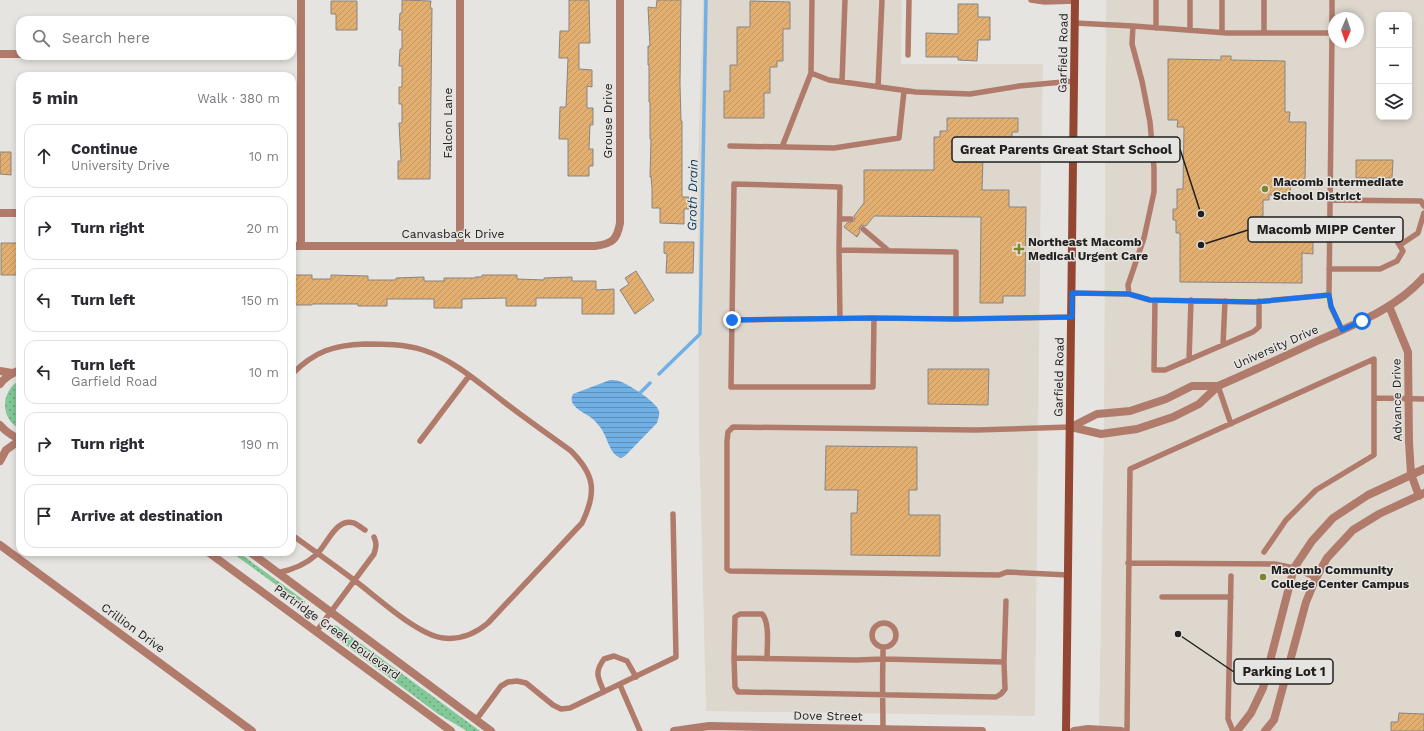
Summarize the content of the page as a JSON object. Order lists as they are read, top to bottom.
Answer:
{
  "streets": {
    "main road": ["Garfield Road"],
    "street": [
      "Grouse Drive",
      "Falcon Lane",
      "Canvasback Drive",
      "University Drive",
      "Advance Drive",
      "Crillion Drive",
      "Partridge Creek Boulevard",
      "Dove Street"
    ]
  },
  "crossings": [
    ["Garfield Road", "University Drive"],
    ["Grouse Drive", "Canvasback Drive"],
    ["Falcon Lane", "Canvasback Drive"],
    ["University Drive", "Advance Drive"]
  ],
  "water": ["Groth Drain"],
  "places": {
    "other": [
      "Macomb Intermediate School District",
      "Great Parents Great Start School",
      "Macomb MIPP Center",
      "Macomb Community College Center Campus",
      "Parking Lot 1"
    ],
    "health": ["Northeast Macomb Medical Urgent Care"]
  },
  "north": "bottom",
  "page": {
    "map_buttons": ["+", "−"],
    "search": "Search here",
    "heading": ["5 min", "Walk · 380 m"],
    "list": [
      ["Continue", "University Drive", "10 m"],
      ["Turn right", "20 m"],
      ["Turn left", "150 m"],
      ["Turn left", "Garfield Road", "10 m"],
      ["Turn right", "190 m"],
      "Arrive at destination"
    ]
  }
}
